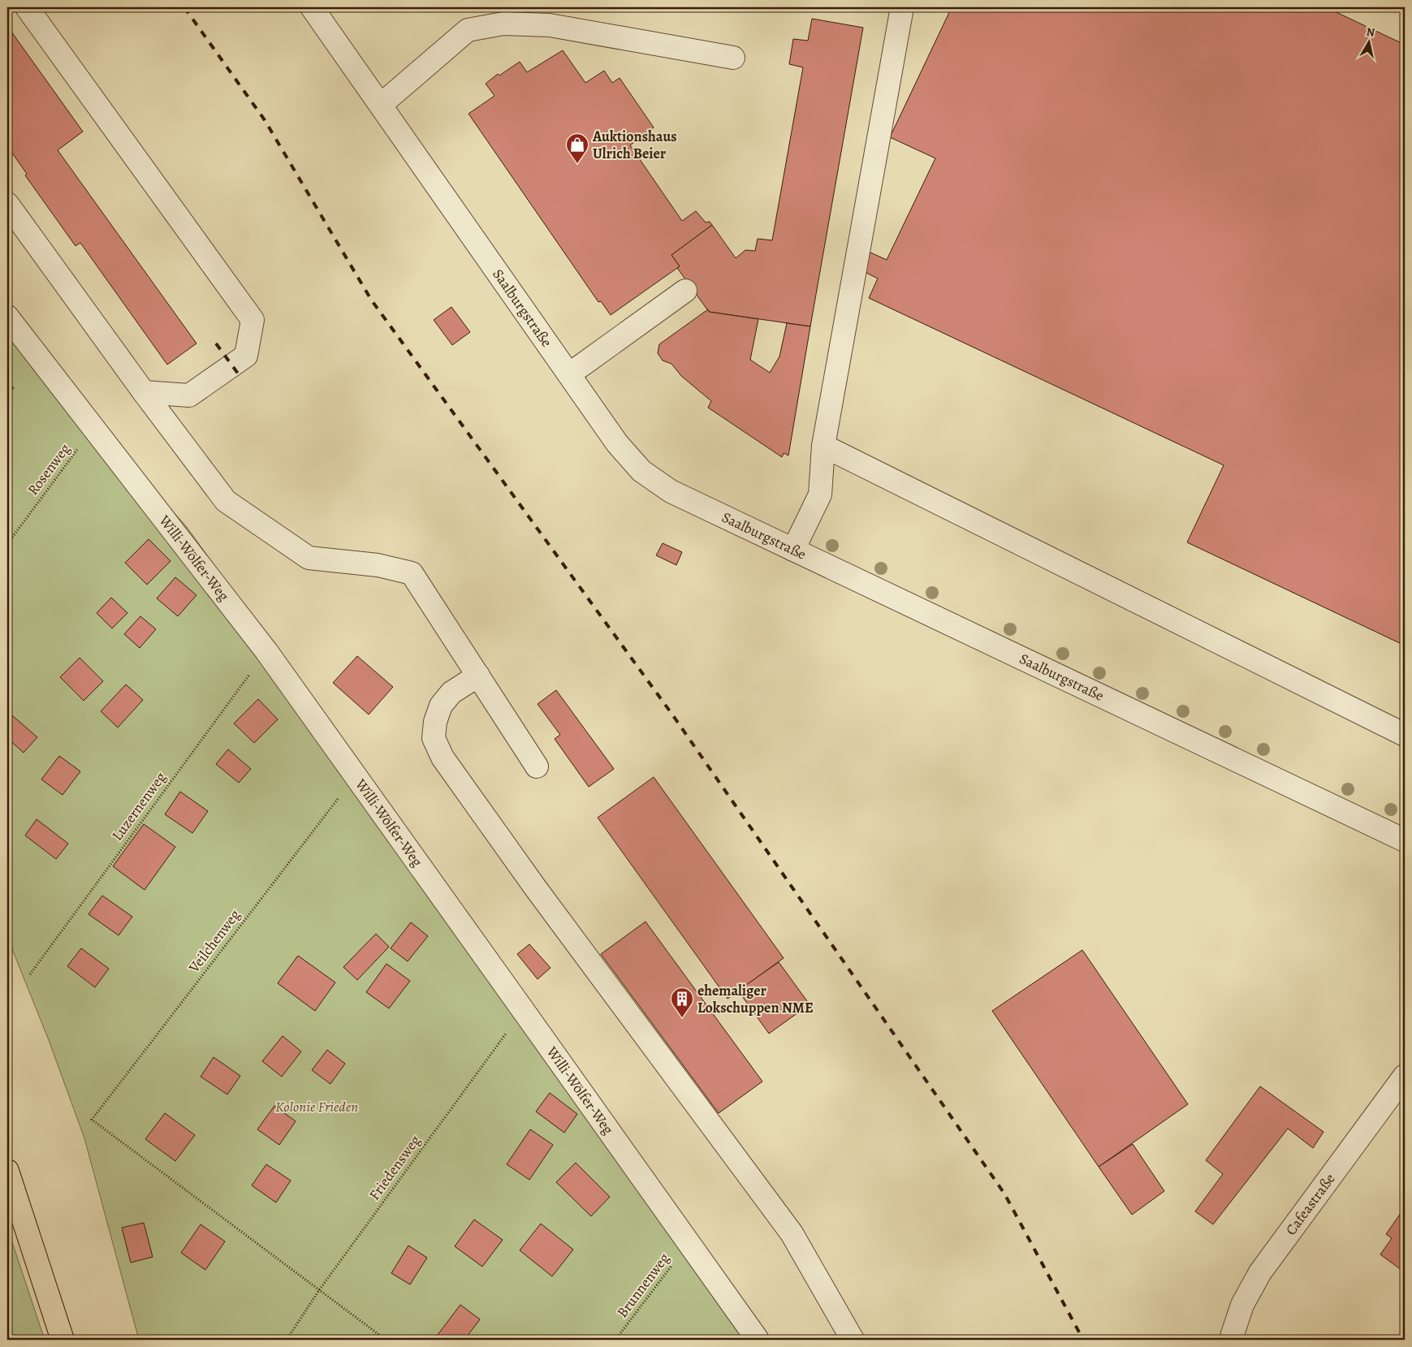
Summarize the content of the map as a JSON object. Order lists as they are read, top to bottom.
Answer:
{
  "streets": {
    "street": ["Saalburgstraße", "Willi-Wölfer-Weg", "Cafeastraße"],
    "path": [
      "Rosenweg",
      "Luzernenweg",
      "Veilchenweg",
      "Friedensweg",
      "Brunnenweg"
    ]
  },
  "crossings": [
    ["Rosenweg", "Willi-Wölfer-Weg"],
    ["Willi-Wölfer-Weg", "Luzernenweg"],
    ["Willi-Wölfer-Weg", "Veilchenweg"],
    ["Willi-Wölfer-Weg", "Friedensweg"],
    ["Willi-Wölfer-Weg", "Brunnenweg"],
    ["Veilchenweg", "Friedensweg"]
  ],
  "parks": ["Kolonie Frieden"],
  "places": {
    "shop": ["Auktionshaus Ulrich Beier"],
    "building": ["ehemaliger Lokschuppen NME"]
  },
  "north": "top"
}
